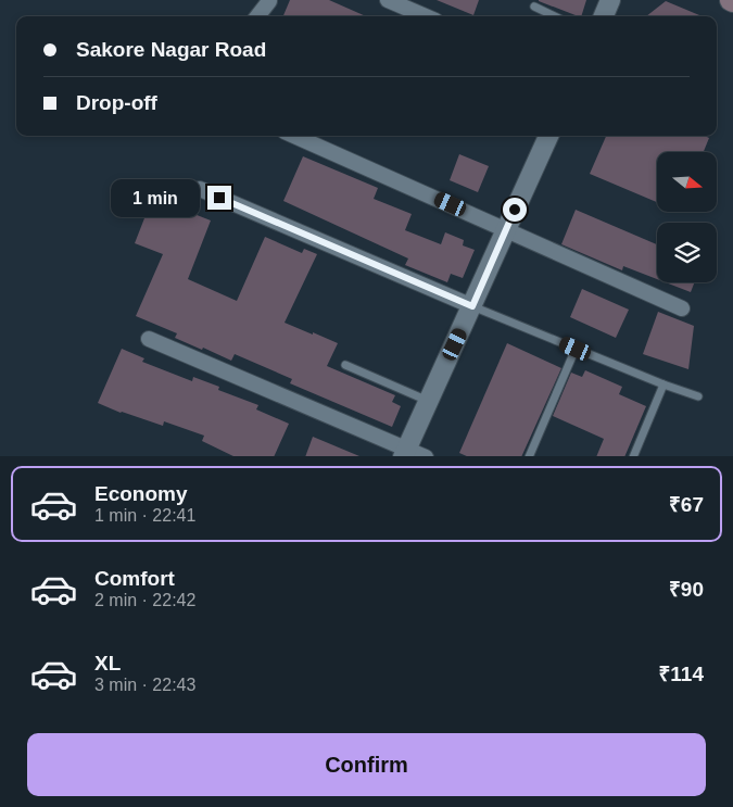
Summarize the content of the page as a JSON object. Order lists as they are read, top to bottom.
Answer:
{
  "north": "right",
  "page": {
    "banner": ["Sakore Nagar Road", "Drop-off"],
    "bubble": "1 min",
    "list": [
      {
        "name": "Economy",
        "note": "1 min · 22:41",
        "value": "₹67"
      },
      {
        "name": "Comfort",
        "note": "2 min · 22:42",
        "value": "₹90"
      },
      {
        "name": "XL",
        "note": "3 min · 22:43",
        "value": "₹114"
      }
    ],
    "buttons": "Confirm"
  }
}
